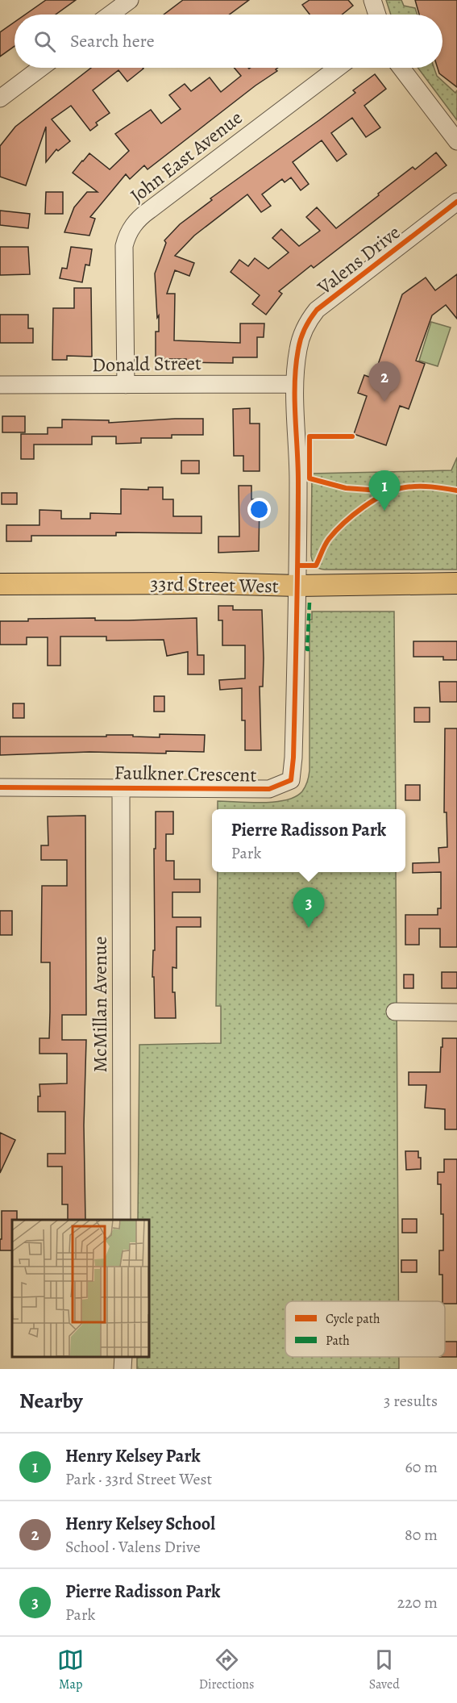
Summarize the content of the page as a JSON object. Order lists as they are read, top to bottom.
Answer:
{
  "streets": {
    "main road": ["33rd Street West"],
    "street": [
      "John East Avenue",
      "Valens Drive",
      "Donald Street",
      "Faulkner Crescent",
      "McMillan Avenue"
    ]
  },
  "crossings": [
    ["John East Avenue", "Donald Street"],
    ["Valens Drive", "Donald Street"],
    ["Valens Drive", "33rd Street West"],
    ["Valens Drive", "Faulkner Crescent"],
    ["33rd Street West", "Faulkner Crescent"],
    ["Faulkner Crescent", "McMillan Avenue"]
  ],
  "legend": ["Cycle path", "Path"],
  "page": {
    "search": "Search here",
    "pins": ["2", "1", "3"],
    "popup": ["Pierre Radisson Park", "Park"],
    "heading": ["Nearby", "3 results"],
    "list": [
      {
        "mark": "1",
        "name": "Henry Kelsey Park",
        "note": "Park · 33rd Street West",
        "value": "60 m"
      },
      {
        "mark": "2",
        "name": "Henry Kelsey School",
        "note": "School · Valens Drive",
        "value": "80 m"
      },
      {
        "mark": "3",
        "name": "Pierre Radisson Park",
        "note": "Park",
        "value": "220 m"
      }
    ],
    "nav": ["Map", "Directions", "Saved"]
  }
}
